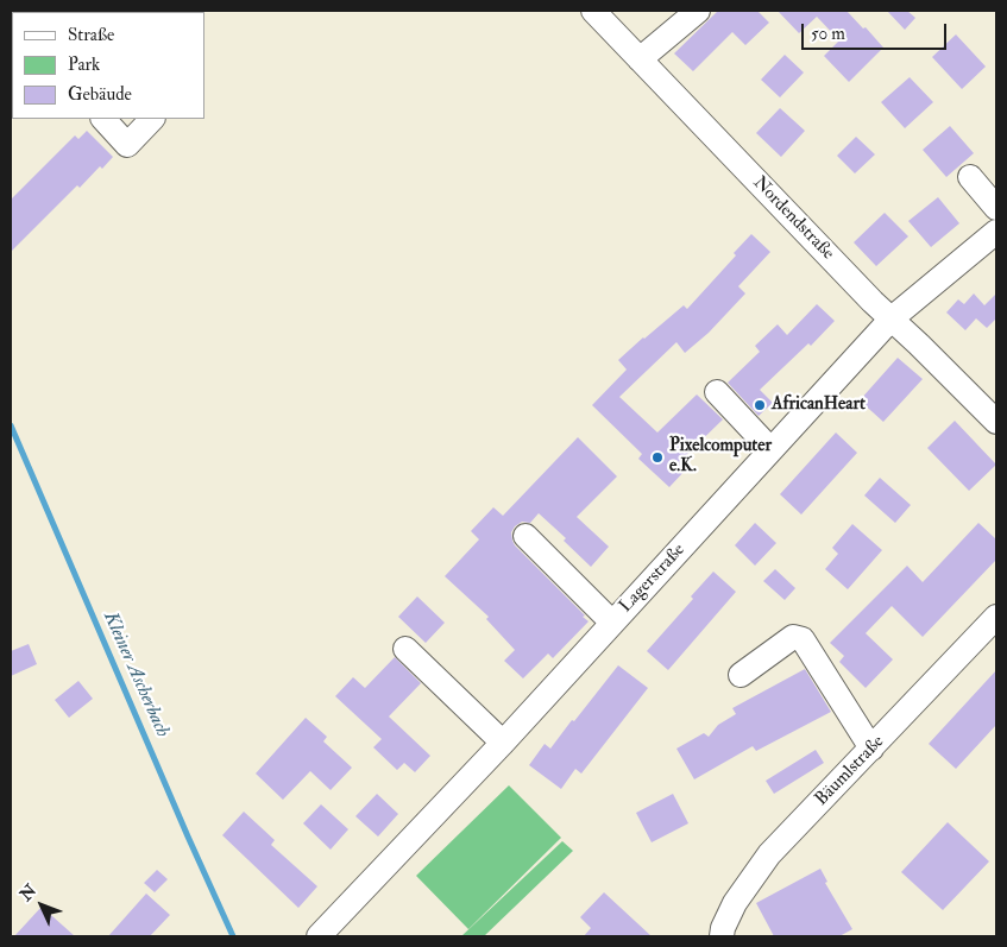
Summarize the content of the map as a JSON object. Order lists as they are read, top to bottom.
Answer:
{
  "streets": {
    "street": ["Nordendstraße", "Lagerstraße", "Bäumlstraße"]
  },
  "crossings": [
    ["Nordendstraße", "Lagerstraße"]
  ],
  "water": ["Kleiner Ascherbach"],
  "places": ["AfricanHeart", "Pixelcomputer e.K."],
  "legend": ["Straße", "Park", "Gebäude"],
  "scale_bar": "50 m",
  "north": "top left"
}
